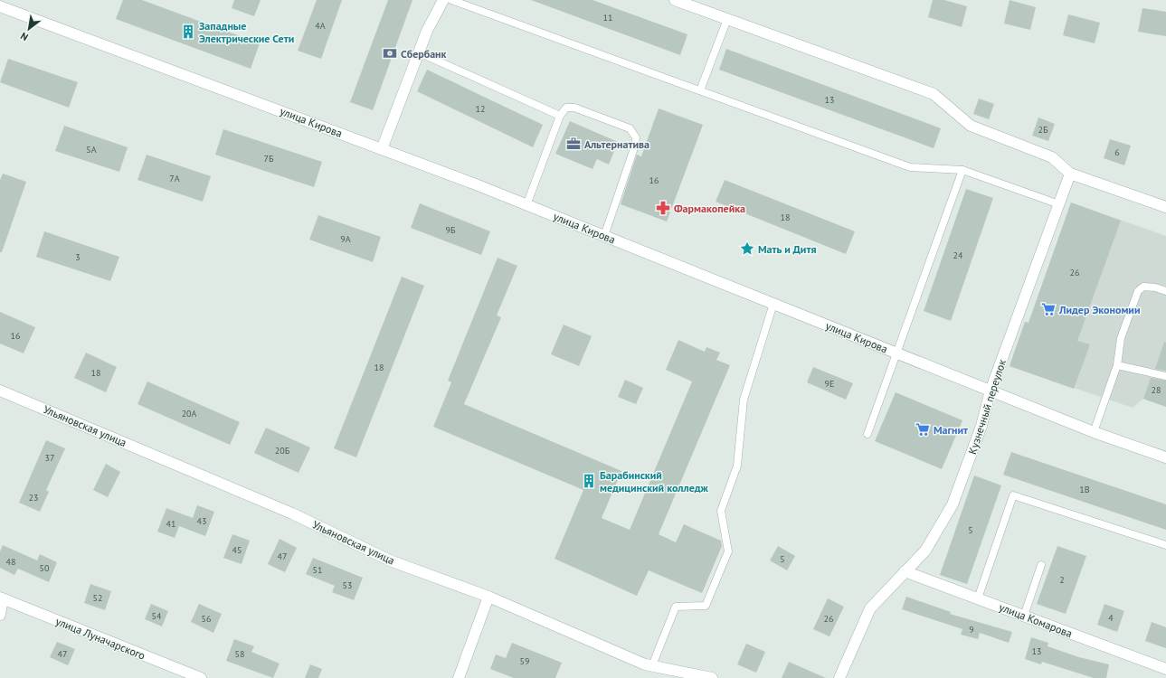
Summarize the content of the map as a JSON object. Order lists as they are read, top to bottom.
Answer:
{
  "streets": {
    "street": [
      "улица Кирова",
      "Кузнечный переулок",
      "Ульяновская улица",
      "улица Комарова",
      "улица Луначарского"
    ]
  },
  "crossings": [
    ["улица Кирова", "Кузнечный переулок"],
    ["Кузнечный переулок", "улица Комарова"]
  ],
  "places": {
    "building": ["Западные Электрические Сети", "Барабинский медицинский колледж"],
    "bank": ["Сбербанк"],
    "office": ["Альтернатива"],
    "pharmacy": ["Фармакопейка"],
    "place": ["Мать и Дитя"],
    "supermarket": ["Лидер Экономии", "Магнит"]
  },
  "house_numbers": [
    "11",
    "4А",
    "13",
    "12",
    "2Б",
    "5А",
    "6",
    "7Б",
    "7А",
    "16",
    "18",
    "9Б",
    "9А",
    "24",
    "3",
    "26",
    "16",
    "18",
    "18",
    "9Е",
    "28",
    "20А",
    "20Б",
    "37",
    "1В",
    "23",
    "43",
    "41",
    "5",
    "45",
    "47",
    "5",
    "48",
    "50",
    "51",
    "2",
    "53",
    "52",
    "54",
    "4",
    "56",
    "26",
    "9",
    "13",
    "47",
    "58",
    "59"
  ],
  "north": "bottom left"
}
